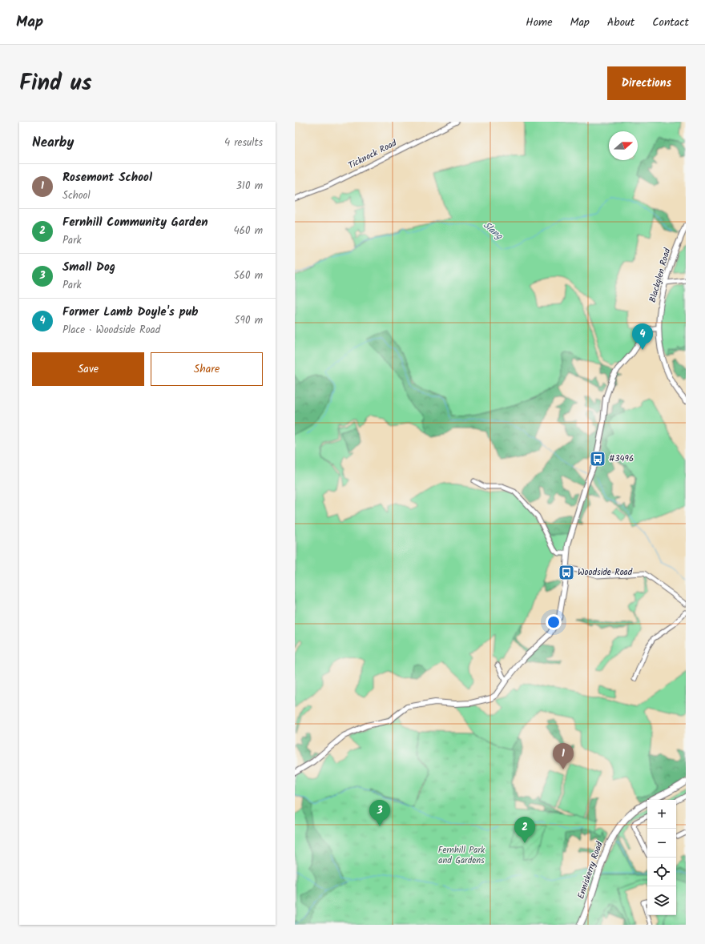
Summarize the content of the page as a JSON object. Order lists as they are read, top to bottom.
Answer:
{
  "streets": {
    "main road": ["Enniskerry Road"],
    "street": ["Ticknock Road", "Blackglen Road"]
  },
  "water": ["Slang"],
  "parks": ["Fernhill Park and Gardens"],
  "places": {
    "bus stop": ["#3496", "Woodside Road"]
  },
  "north": "right",
  "page": {
    "header": "Map",
    "nav": [
      "Home",
      "Map",
      "About",
      "Contact"
    ],
    "title": "Find us",
    "buttons": [
      "Directions",
      ["Save", "Share"]
    ],
    "heading": ["Nearby", "4 results"],
    "list": [
      {
        "mark": "1",
        "name": "Rosemont School",
        "note": "School",
        "value": "310 m"
      },
      {
        "mark": "2",
        "name": "Fernhill Community Garden",
        "note": "Park",
        "value": "460 m"
      },
      {
        "mark": "3",
        "name": "Small Dog",
        "note": "Park",
        "value": "560 m"
      },
      {
        "mark": "4",
        "name": "Former Lamb Doyle's pub",
        "note": "Place · Woodside Road",
        "value": "590 m"
      }
    ],
    "pins": [
      "4",
      "1",
      "3",
      "2"
    ],
    "map_buttons": ["+", "−"]
  }
}
